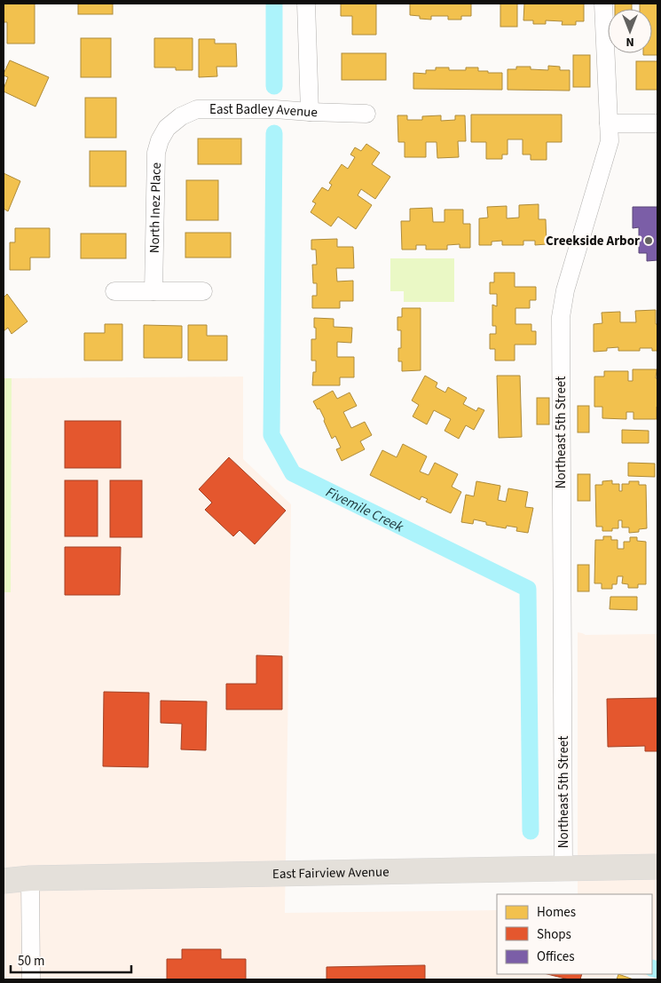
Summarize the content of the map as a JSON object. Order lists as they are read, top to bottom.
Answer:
{
  "streets": {
    "main road": ["East Fairview Avenue"],
    "street": ["East Badley Avenue", "North Inez Place", "Northeast 5th Street"]
  },
  "crossings": [
    ["East Badley Avenue", "North Inez Place"],
    ["Northeast 5th Street", "East Fairview Avenue"]
  ],
  "water": ["Fivemile Creek"],
  "places": ["Creekside Arbor"],
  "legend": ["Homes", "Shops", "Offices"],
  "scale_bar": "50 m",
  "north": "bottom"
}
